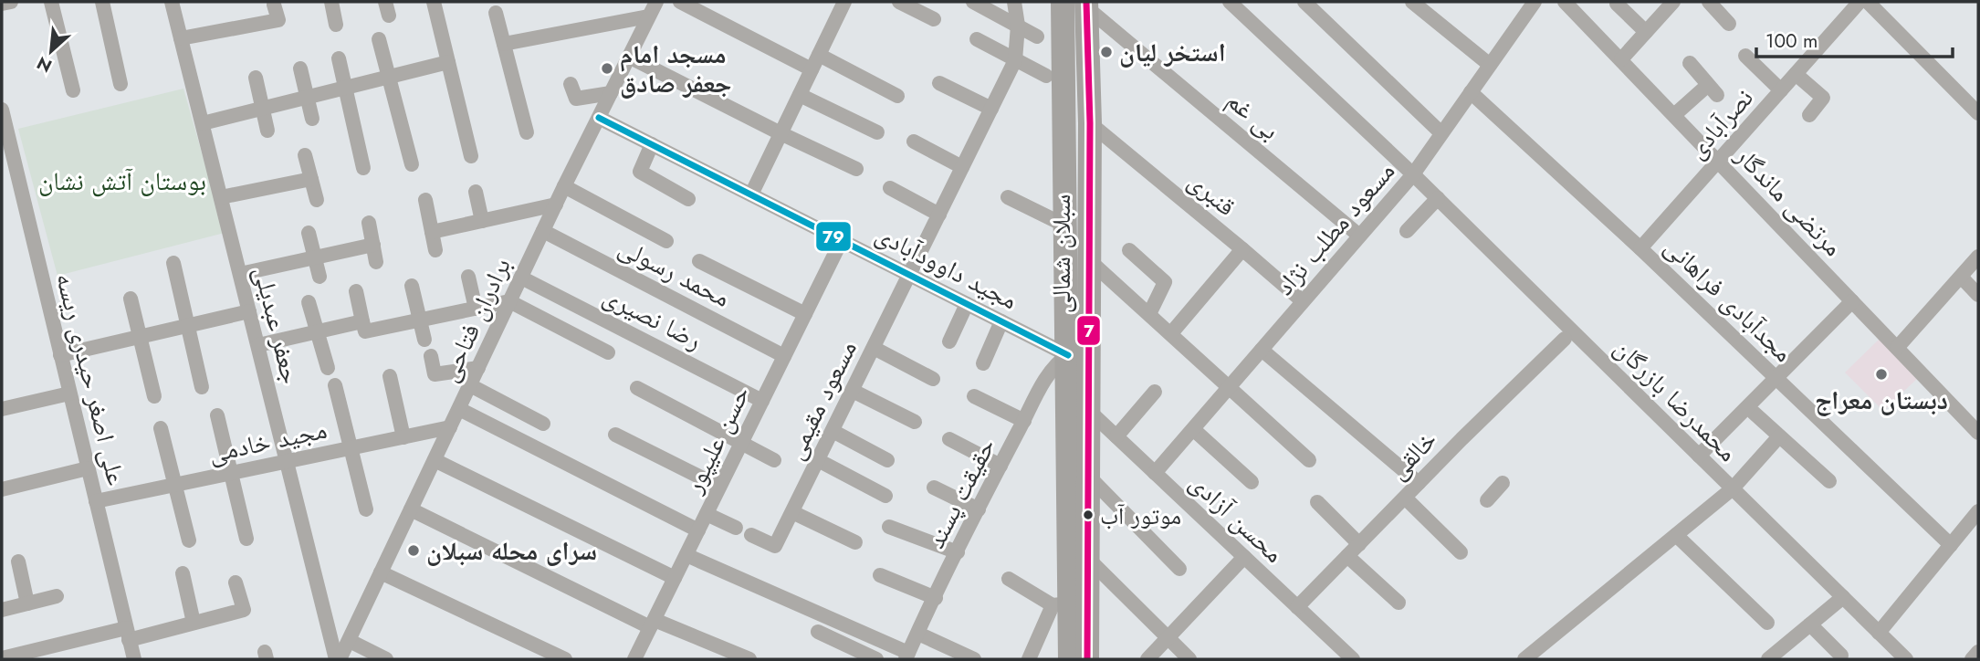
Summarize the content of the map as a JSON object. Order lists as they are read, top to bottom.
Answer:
{
  "streets": {
    "main road": ["سبلان شمالی"],
    "street": [
      "بی غم",
      "نصرآبادی",
      "قنبری",
      "مرتضی ماندگار",
      "مسعود مطلب نژاد",
      "مجید داوودآبادی",
      "محمد رسولی",
      "مجدآبادی فراهانی",
      "رضا نصیری",
      "برادران فتاحی",
      "جعفر عبدیلی",
      "علی اصغر حیدری ریسه",
      "مسعود مقیمی",
      "محمدرضا بازرگان",
      "حسن علیپور",
      "مجید خادمی",
      "خالقی",
      "حقیقت پسند",
      "محسن آزادی"
    ]
  },
  "crossings": [
    ["بی غم", "مسعود مطلب نژاد"],
    ["بی غم", "سبلان شمالی"],
    ["نصرآبادی", "مرتضی ماندگار"],
    ["نصرآبادی", "مجدآبادی فراهانی"],
    ["قنبری", "مسعود مطلب نژاد"],
    ["قنبری", "سبلان شمالی"],
    ["مسعود مطلب نژاد", "مجدآبادی فراهانی"],
    ["مسعود مطلب نژاد", "محمدرضا بازرگان"],
    ["مسعود مطلب نژاد", "محسن آزادی"],
    ["سبلان شمالی", "مجید داوودآبادی"],
    ["سبلان شمالی", "حقیقت پسند"],
    ["سبلان شمالی", "محسن آزادی"],
    ["مجید داوودآبادی", "برادران فتاحی"],
    ["مجید داوودآبادی", "مسعود مقیمی"],
    ["مجید داوودآبادی", "حسن علیپور"],
    ["مجید داوودآبادی", "حقیقت پسند"],
    ["محمد رسولی", "برادران فتاحی"],
    ["محمد رسولی", "حسن علیپور"],
    ["رضا نصیری", "برادران فتاحی"],
    ["رضا نصیری", "حسن علیپور"],
    ["برادران فتاحی", "جعفر عبدیلی"],
    ["برادران فتاحی", "مجید خادمی"],
    ["جعفر عبدیلی", "مجید خادمی"],
    ["علی اصغر حیدری ریسه", "مجید خادمی"],
    ["خالقی", "محسن آزادی"]
  ],
  "parks": ["بوستان آتش نشان"],
  "places": [
    "استخر لیان",
    "مسجد امام جعفر صادق",
    "دبستان معراج",
    "موتور آب",
    "سرای محله سبلان"
  ],
  "lines": ["transit line 7", "transit line 79"],
  "scale_bar": "100 m",
  "north": "bottom left"
}
